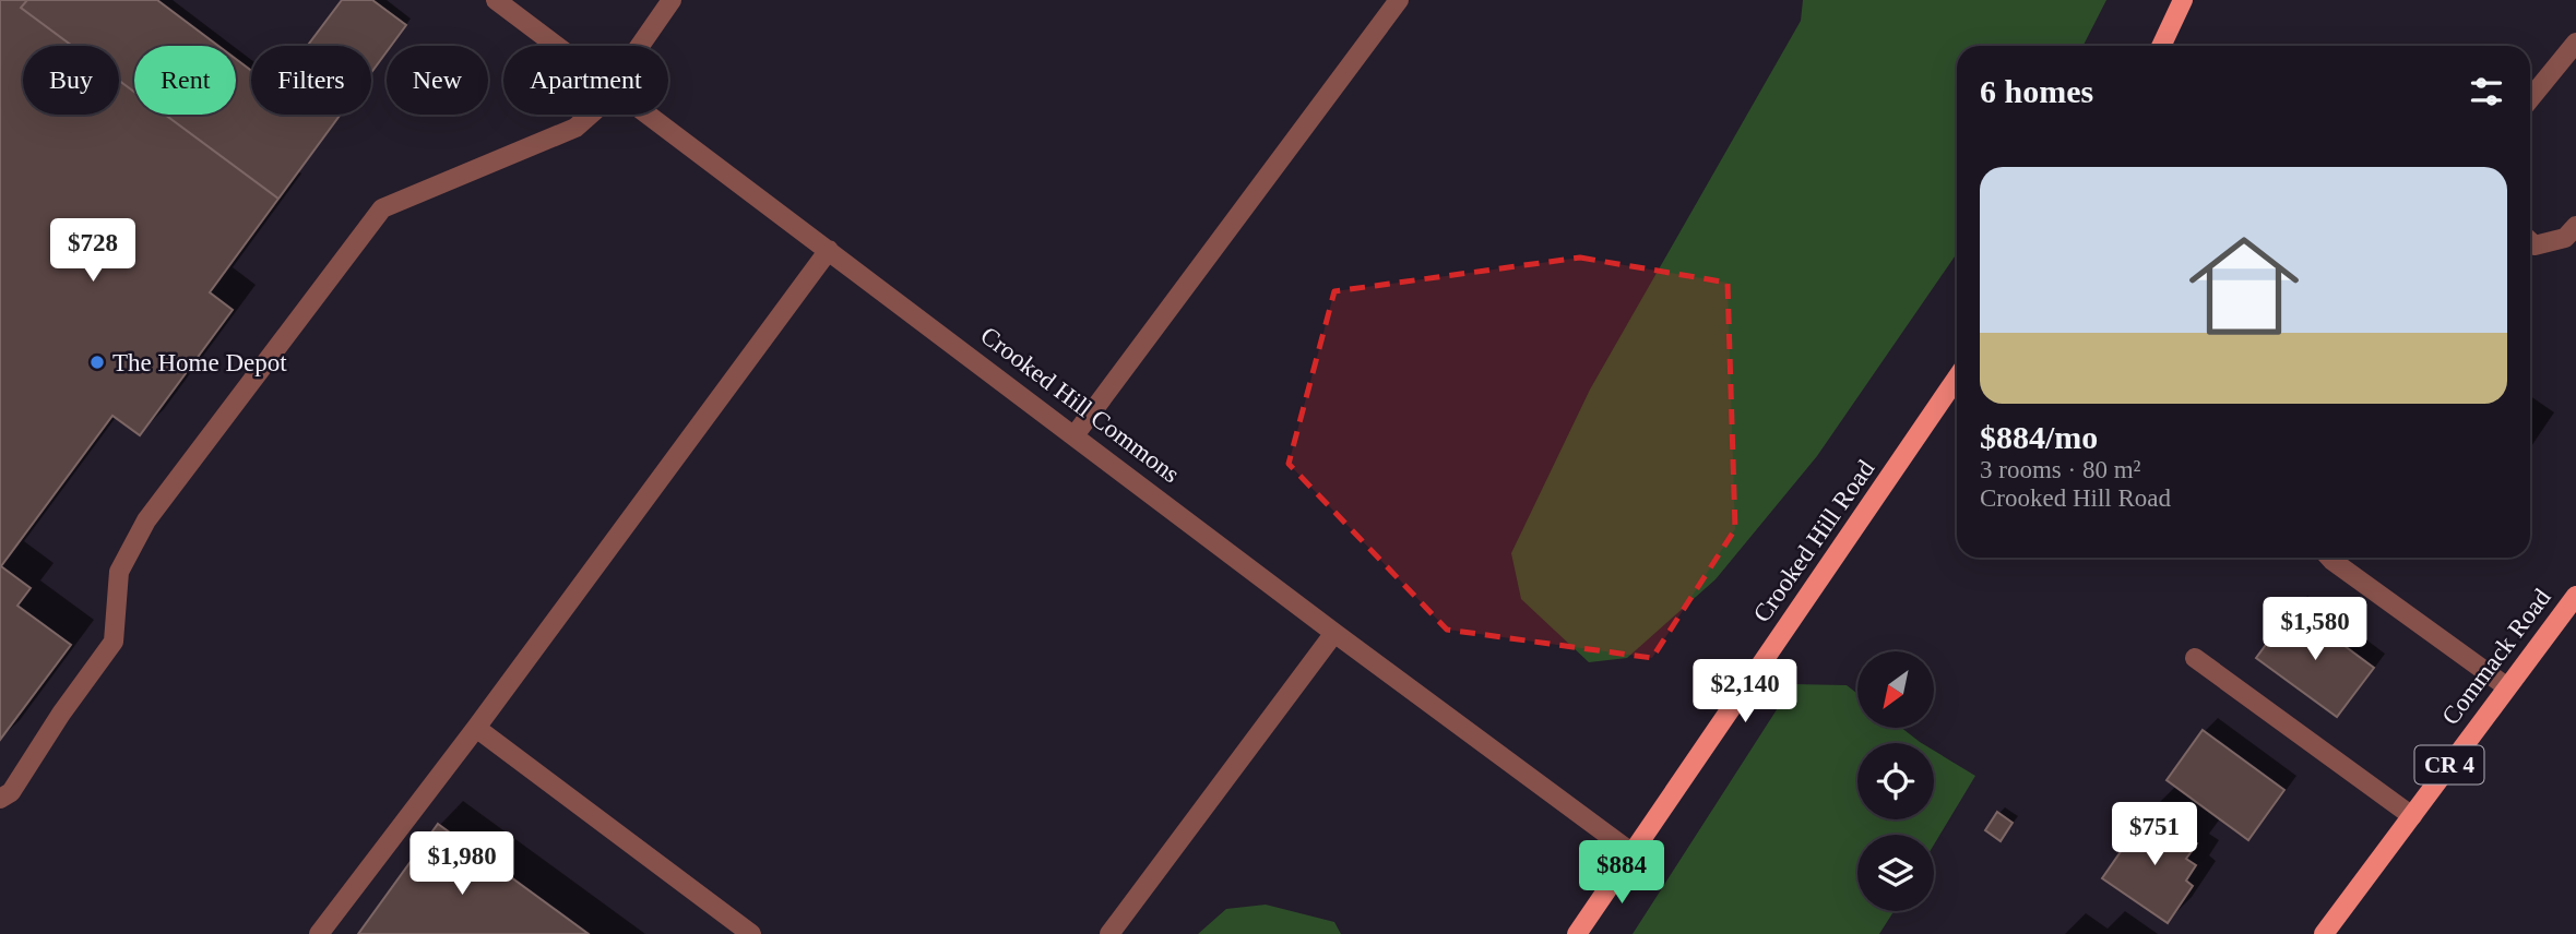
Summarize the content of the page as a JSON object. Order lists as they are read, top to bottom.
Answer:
{
  "streets": {
    "main road": ["Crooked Hill Road", "Commack Road", "CR 4"],
    "lane": ["Crooked Hill Commons"]
  },
  "crossings": [
    ["Crooked Hill Commons", "Crooked Hill Road"]
  ],
  "places": ["The Home Depot"],
  "north": "bottom left",
  "page": {
    "chip": [
      "Buy",
      "Rent",
      "Filters",
      "New",
      "Apartment"
    ],
    "heading": "6 homes",
    "list": [
      {
        "name": "$884/mo",
        "note": "3 rooms · 80 m² · Crooked Hill Road"
      }
    ],
    "price": [
      "$728",
      "$1,580",
      "$2,140",
      "$751",
      "$1,980",
      "$884"
    ]
  }
}
